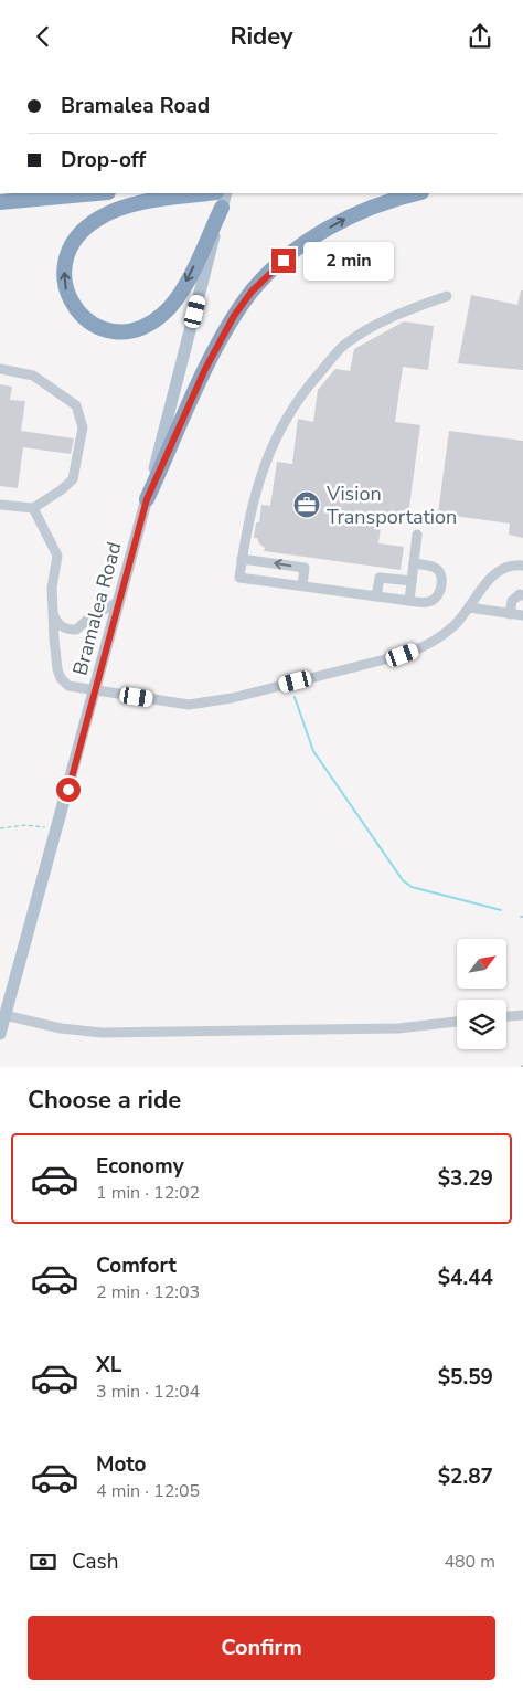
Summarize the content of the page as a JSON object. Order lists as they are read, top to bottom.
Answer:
{
  "streets": {
    "main road": ["Bramalea Road"]
  },
  "places": {
    "office": ["Vision Transportation"]
  },
  "north": "top right",
  "page": {
    "header": "Ridey",
    "banner": ["Bramalea Road", "Drop-off"],
    "bubble": "2 min",
    "heading": "Choose a ride",
    "list": [
      {
        "name": "Economy",
        "note": "1 min · 12:02",
        "value": "$3.29"
      },
      {
        "name": "Comfort",
        "note": "2 min · 12:03",
        "value": "$4.44"
      },
      {
        "name": "XL",
        "note": "3 min · 12:04",
        "value": "$5.59"
      },
      {
        "name": "Moto",
        "note": "4 min · 12:05",
        "value": "$2.87"
      }
    ],
    "pay": ["Cash", "480 m"],
    "buttons": "Confirm"
  }
}
